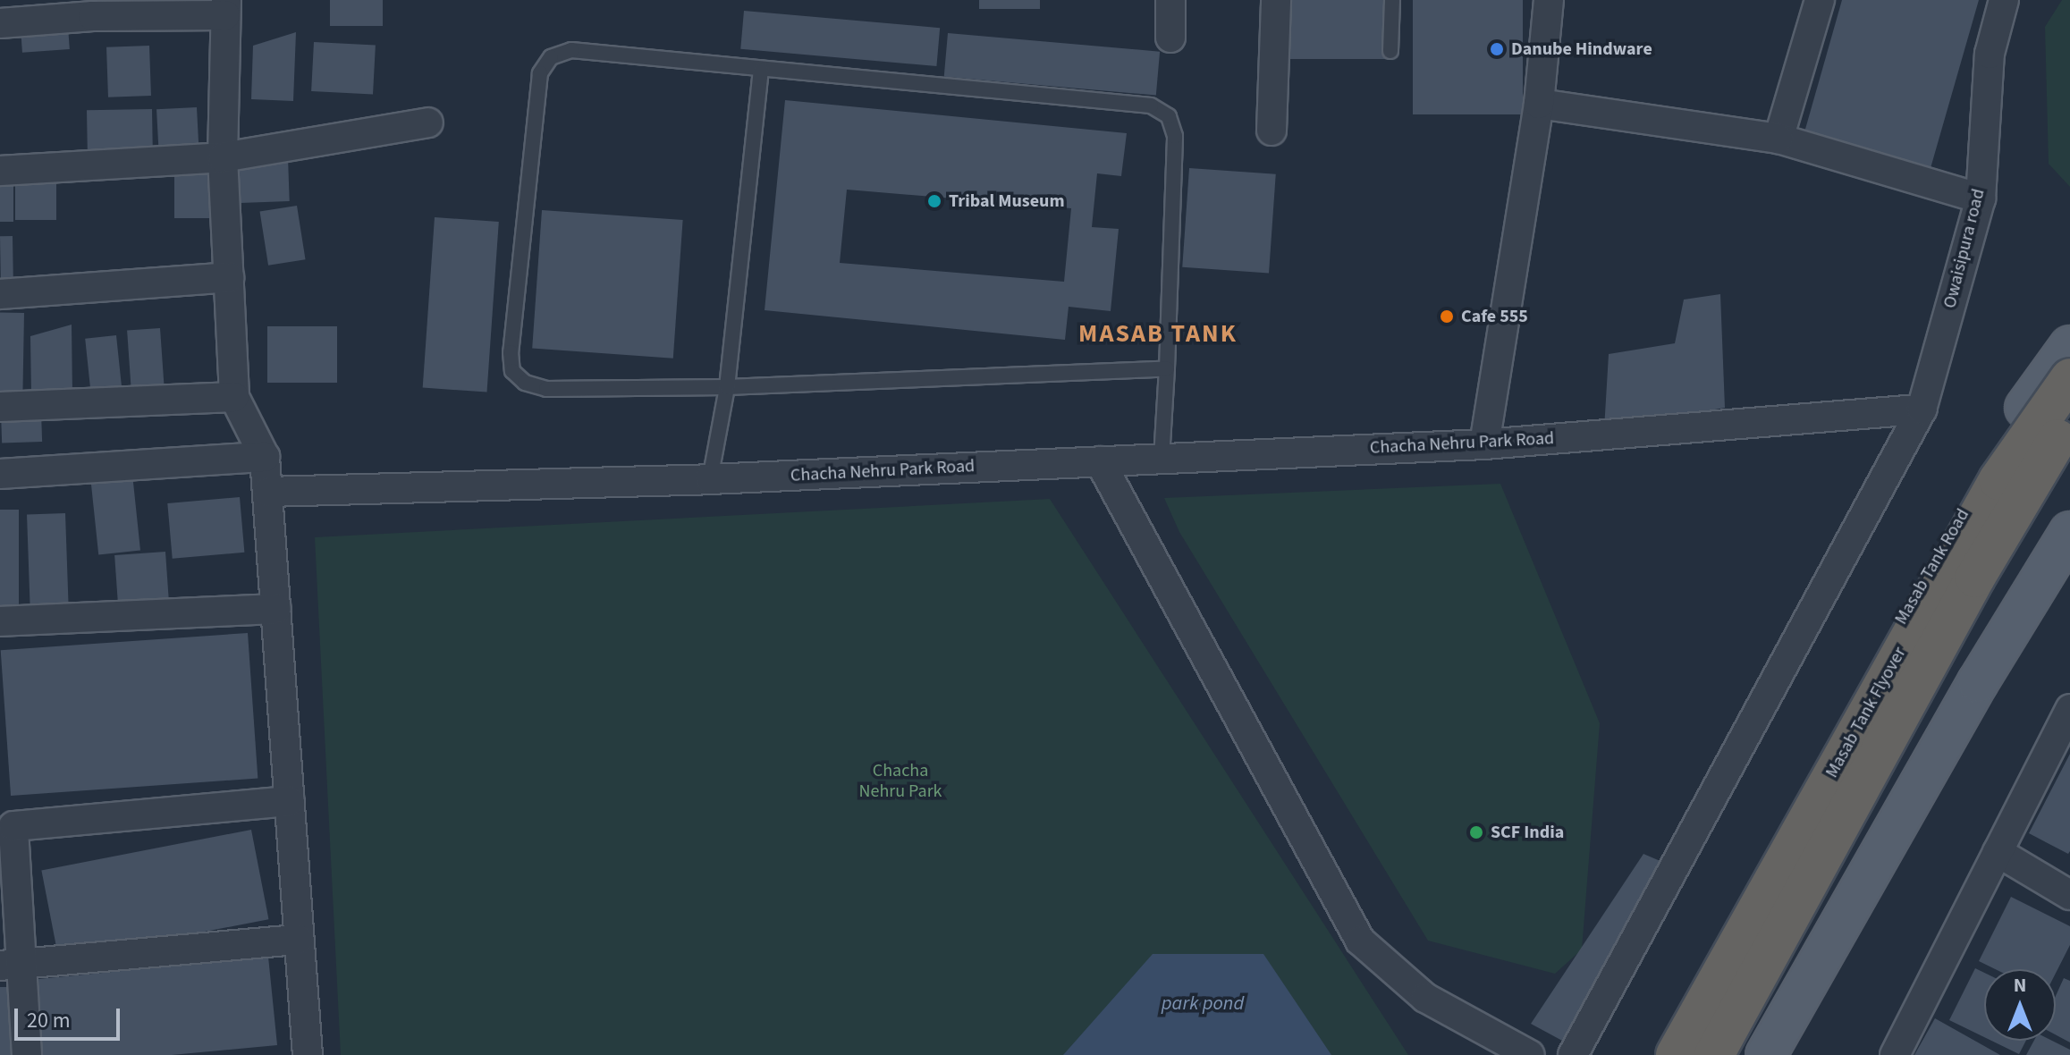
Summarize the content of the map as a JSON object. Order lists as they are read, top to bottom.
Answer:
{
  "streets": {
    "highway": ["Masab Tank Flyover"],
    "main road": ["Masab Tank Road"],
    "street": ["Owaisipura road", "Chacha Nehru Park Road"]
  },
  "crossings": [
    ["Owaisipura road", "Chacha Nehru Park Road"],
    ["Masab Tank Road", "Masab Tank Flyover"]
  ],
  "districts": ["MASAB TANK"],
  "water": ["park pond"],
  "parks": ["Chacha Nehru Park"],
  "places": [
    "Danube Hindware",
    "Tribal Museum",
    "Cafe 555",
    "SCF India"
  ],
  "scale_bar": "20 m",
  "north": "top"
}
